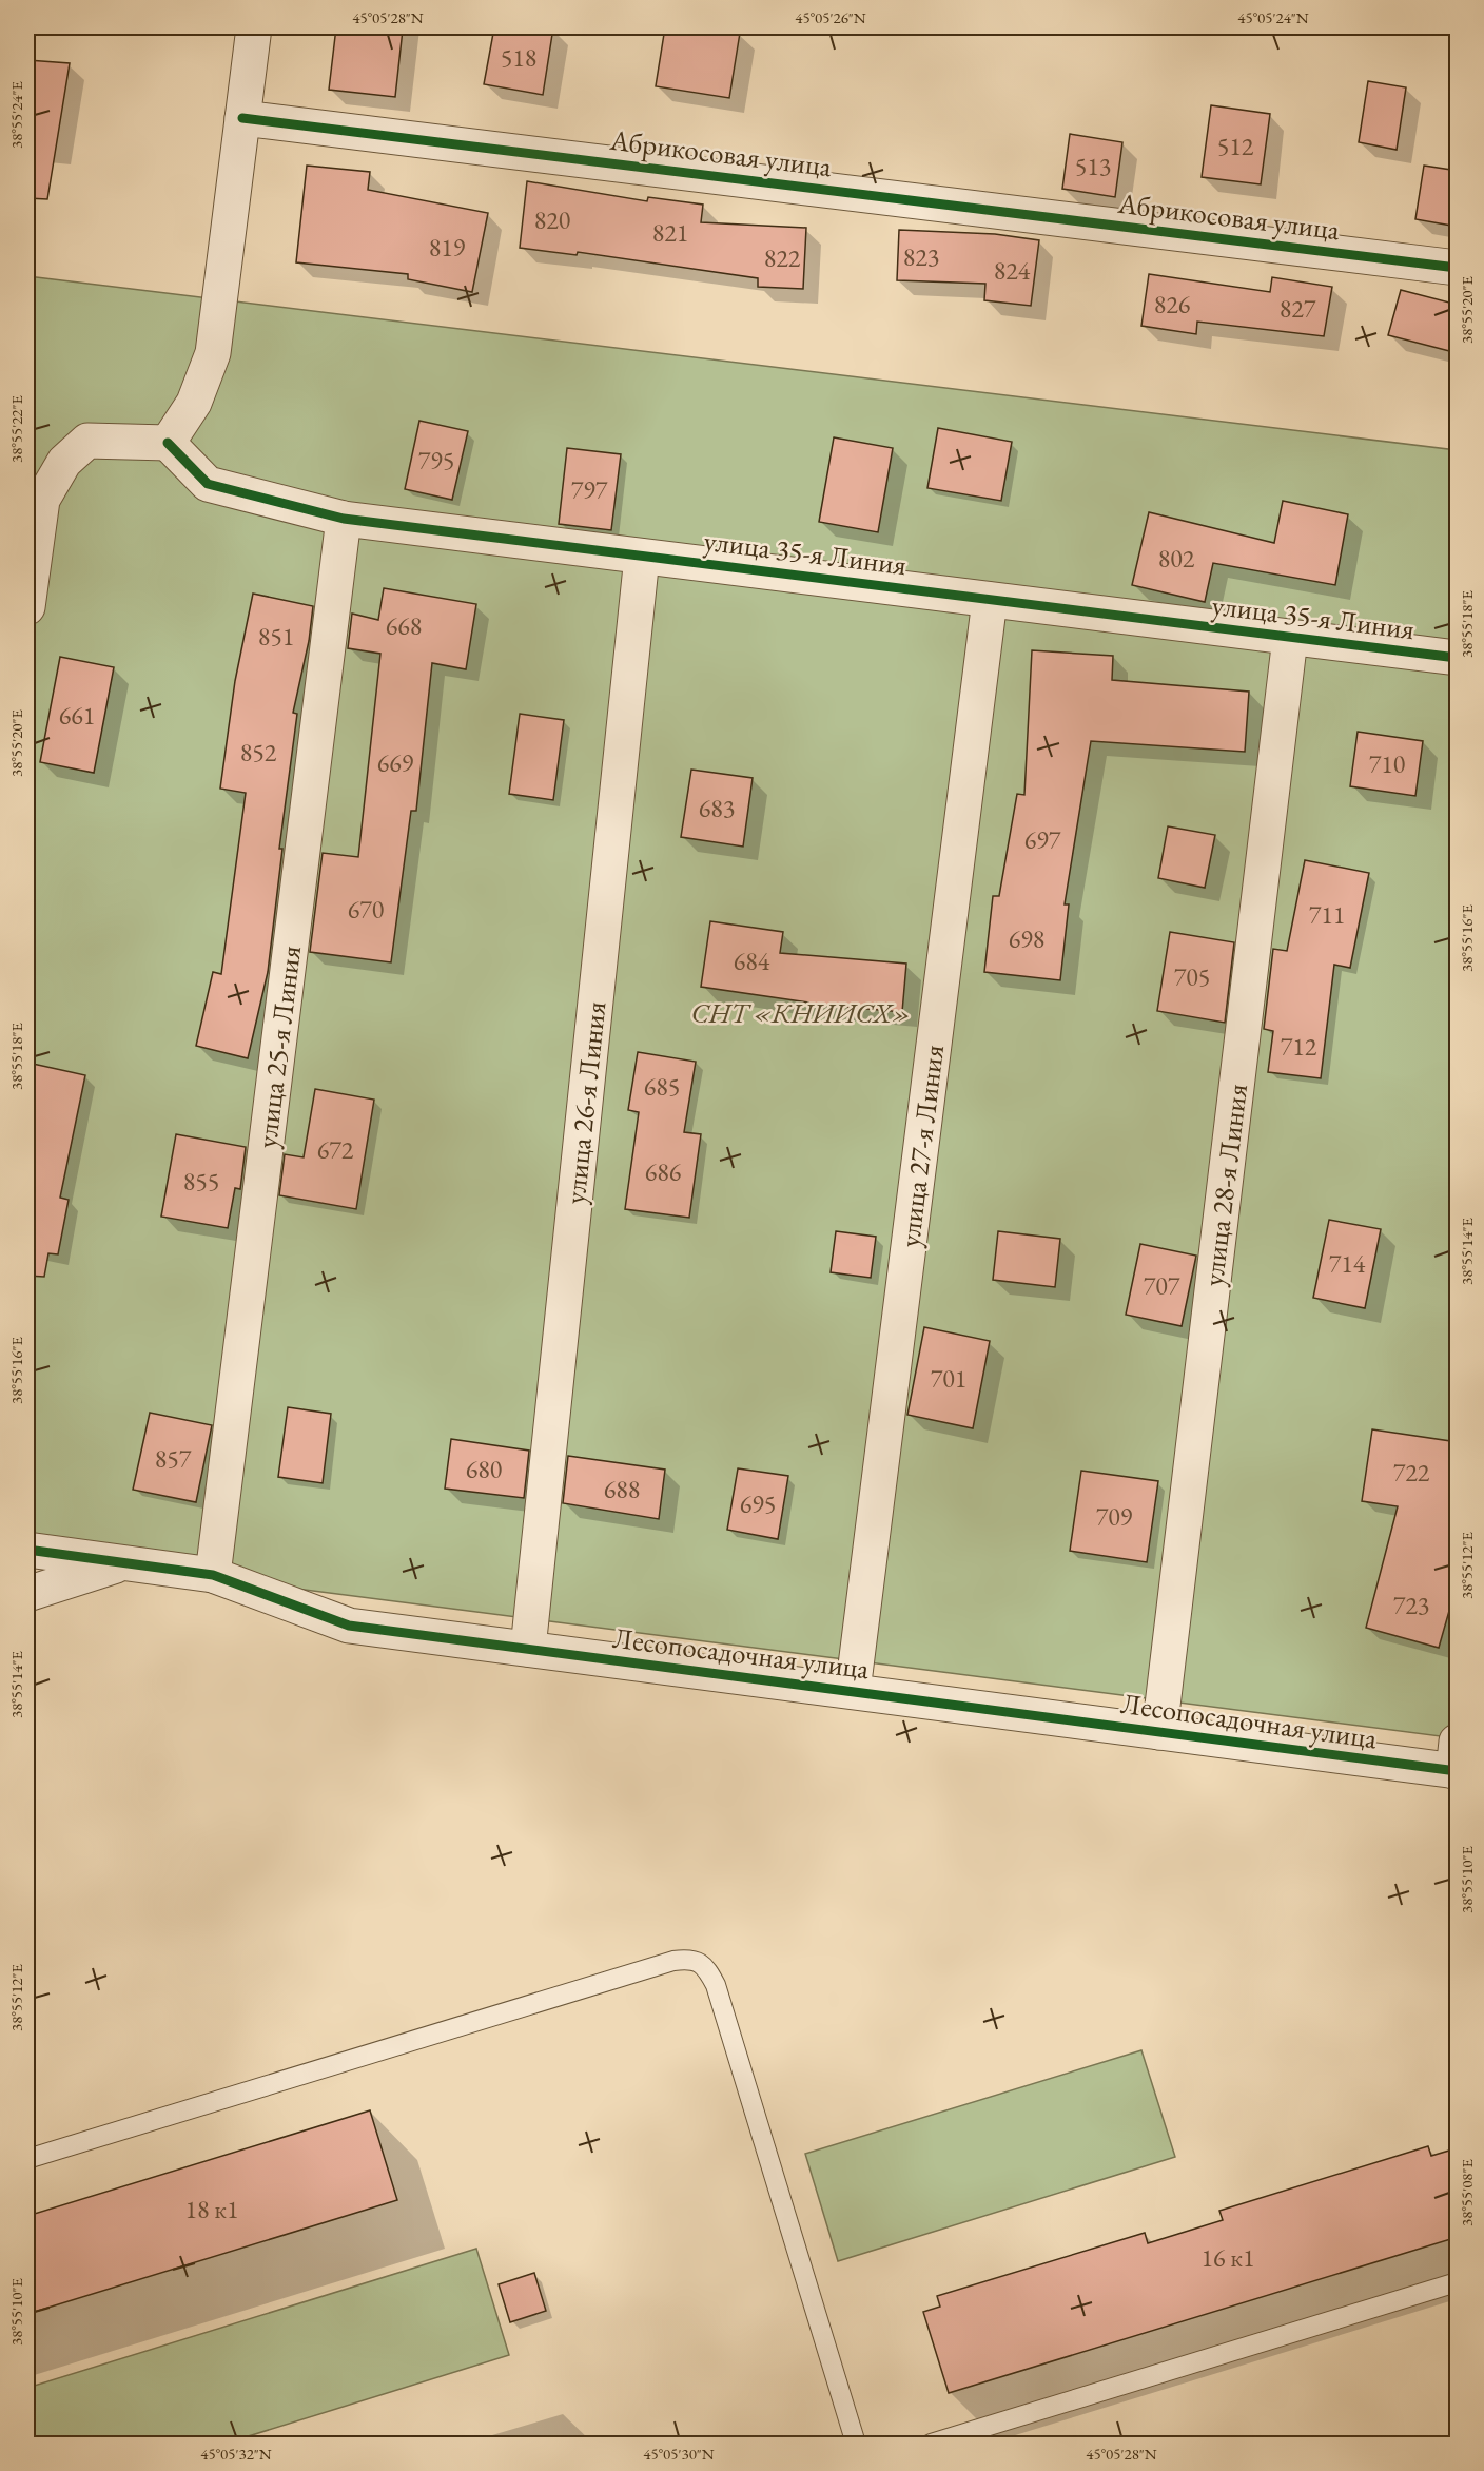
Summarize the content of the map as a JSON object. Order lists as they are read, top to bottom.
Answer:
{
  "streets": {
    "street": [
      "Абрикосовая улица",
      "улица 35-я Линия",
      "улица 25-я Линия",
      "улица 26-я Линия",
      "улица 27-я Линия",
      "улица 28-я Линия",
      "Лесопосадочная улица"
    ]
  },
  "crossings": [
    ["улица 35-я Линия", "улица 25-я Линия"],
    ["улица 35-я Линия", "улица 26-я Линия"],
    ["улица 35-я Линия", "улица 27-я Линия"],
    ["улица 35-я Линия", "улица 28-я Линия"],
    ["улица 25-я Линия", "Лесопосадочная улица"],
    ["улица 26-я Линия", "Лесопосадочная улица"],
    ["улица 27-я Линия", "Лесопосадочная улица"],
    ["улица 28-я Линия", "Лесопосадочная улица"]
  ],
  "parks": ["СНТ «КНИИСХ»"],
  "house_numbers": [
    "518",
    "512",
    "513",
    "820",
    "821",
    "819",
    "823",
    "822",
    "824",
    "826",
    "827",
    "795",
    "797",
    "802",
    "668",
    "851",
    "661",
    "852",
    "669",
    "710",
    "683",
    "697",
    "670",
    "711",
    "698",
    "684",
    "705",
    "712",
    "685",
    "672",
    "686",
    "855",
    "714",
    "707",
    "701",
    "857",
    "680",
    "722",
    "688",
    "695",
    "709",
    "723",
    "18 к1",
    "16 к1"
  ],
  "coordinates": [
    "45°05'28\"N",
    "45°05'26\"N",
    "45°05'24\"N",
    "38°55'24\"E",
    "38°55'20\"E",
    "38°55'22\"E",
    "38°55'18\"E",
    "38°55'16\"E",
    "38°55'14\"E",
    "38°55'12\"E",
    "38°55'10\"E",
    "38°55'08\"E",
    "45°05'32\"N",
    "45°05'30\"N"
  ]
}
